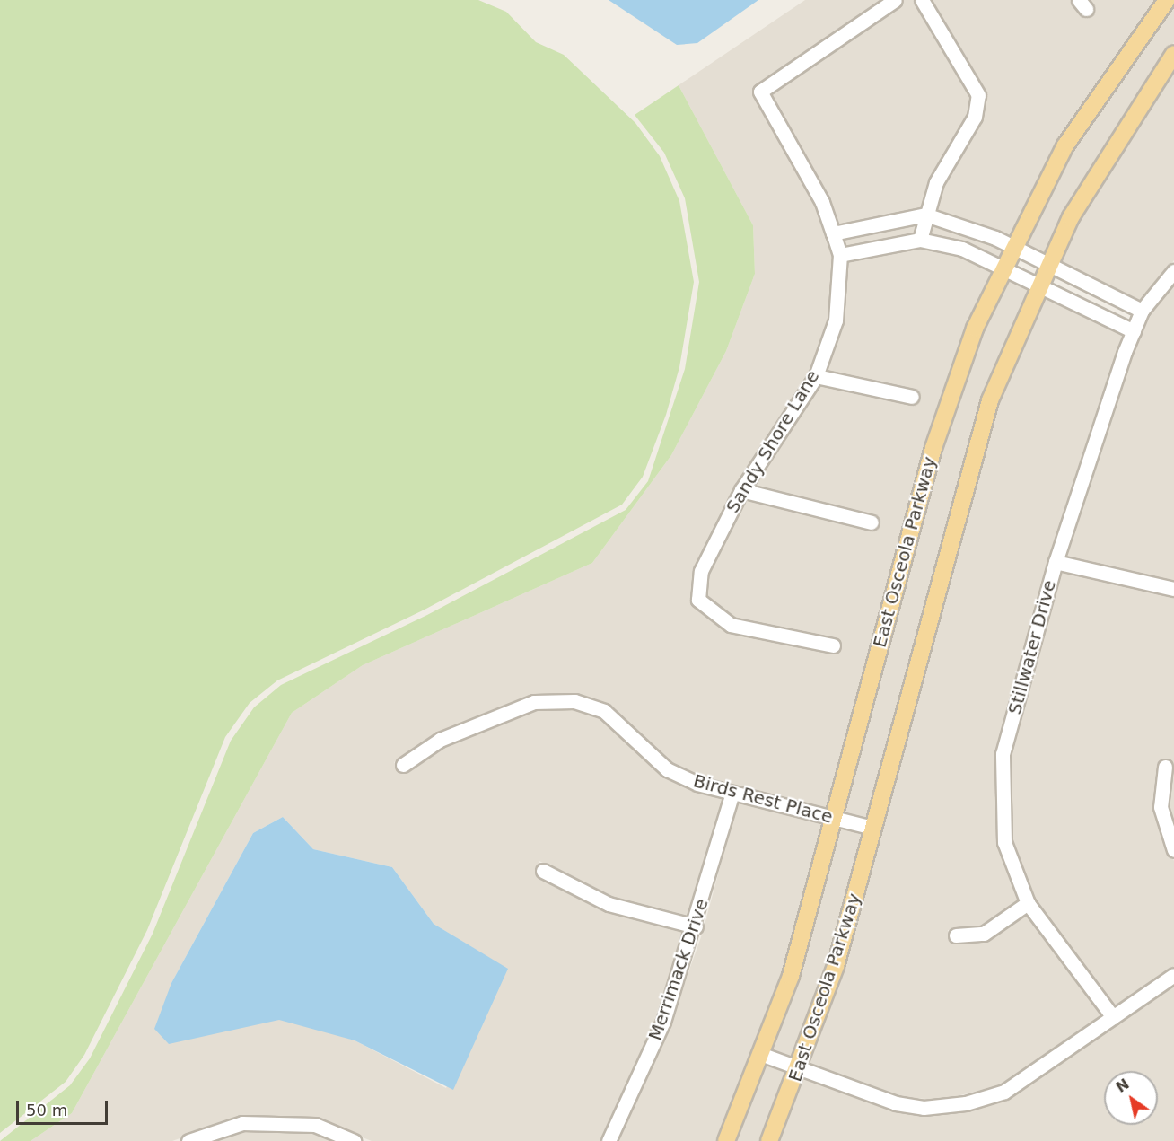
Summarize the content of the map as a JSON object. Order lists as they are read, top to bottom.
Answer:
{
  "streets": {
    "main road": ["East Osceola Parkway"],
    "street": [
      "Sandy Shore Lane",
      "Stillwater Drive",
      "Birds Rest Place",
      "Merrimack Drive"
    ]
  },
  "crossings": [
    ["East Osceola Parkway", "Birds Rest Place"],
    ["Birds Rest Place", "Merrimack Drive"]
  ],
  "scale_bar": "50 m",
  "north": "top left"
}
